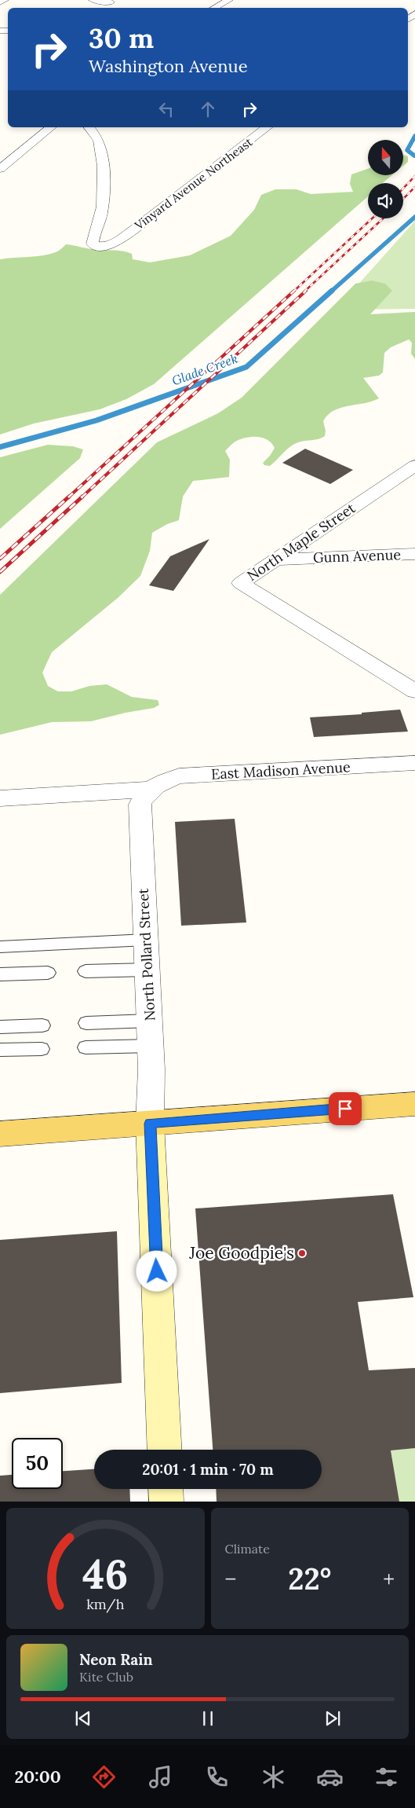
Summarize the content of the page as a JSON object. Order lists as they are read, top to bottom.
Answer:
{
  "streets": {
    "street": [
      "Vinyard Avenue Northeast",
      "North Maple Street",
      "Gunn Avenue",
      "East Madison Avenue",
      "North Pollard Street"
    ]
  },
  "crossings": [
    ["North Maple Street", "Gunn Avenue"],
    ["East Madison Avenue", "North Pollard Street"]
  ],
  "water": ["Glade Creek"],
  "places": ["Joe Goodpie's"],
  "north": "top",
  "page": {
    "turn": ["30 m", "Washington Avenue"],
    "limit": "50",
    "trip": "20:01 · 1 min · 70 m",
    "tile": "Climate",
    "heat": ["−", "22°", "+"],
    "song": ["Neon Rain", "Kite Club"],
    "tabs": "20:00",
    "gauge": ["46", "km/h"]
  }
}
